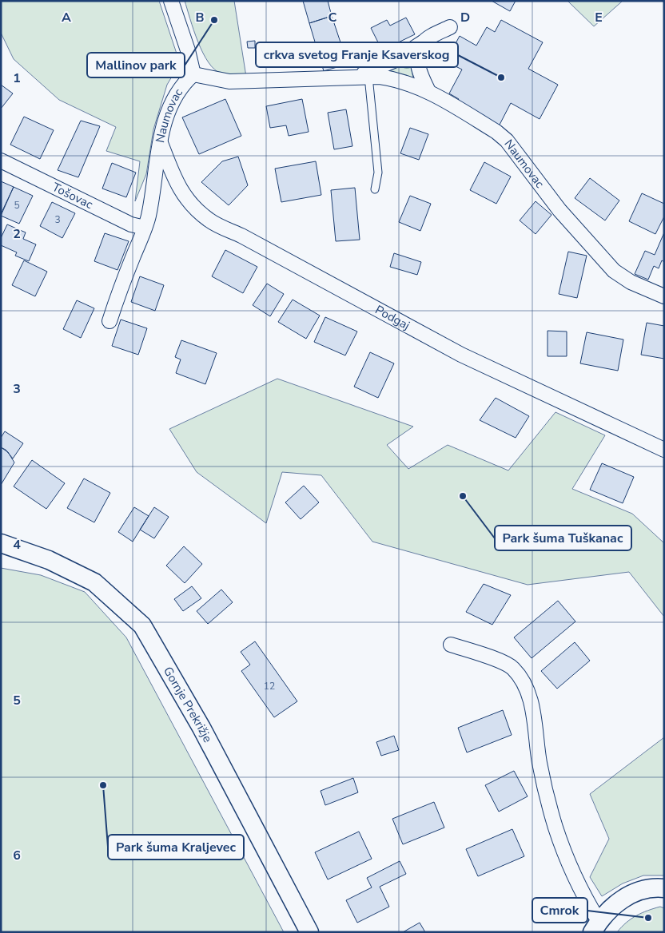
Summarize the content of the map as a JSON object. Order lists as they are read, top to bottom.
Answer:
{
  "streets": {
    "street": [
      "Naumovac",
      "Tošovac",
      "Podgaj",
      "Gornje Prekrižje"
    ]
  },
  "crossings": [
    ["Naumovac", "Tošovac"],
    ["Naumovac", "Podgaj"]
  ],
  "places": [
    "Mallinov park",
    "crkva svetog Franje Ksaverskog",
    "Park šuma Tuškanac",
    "Park šuma Kraljevec",
    "Cmrok"
  ],
  "house_numbers": ["5", "3", "12"],
  "grid": {
    "columns": [
      "A",
      "B",
      "C",
      "D",
      "E"
    ],
    "rows": [
      "1",
      "2",
      "3",
      "4",
      "5",
      "6"
    ]
  }
}
